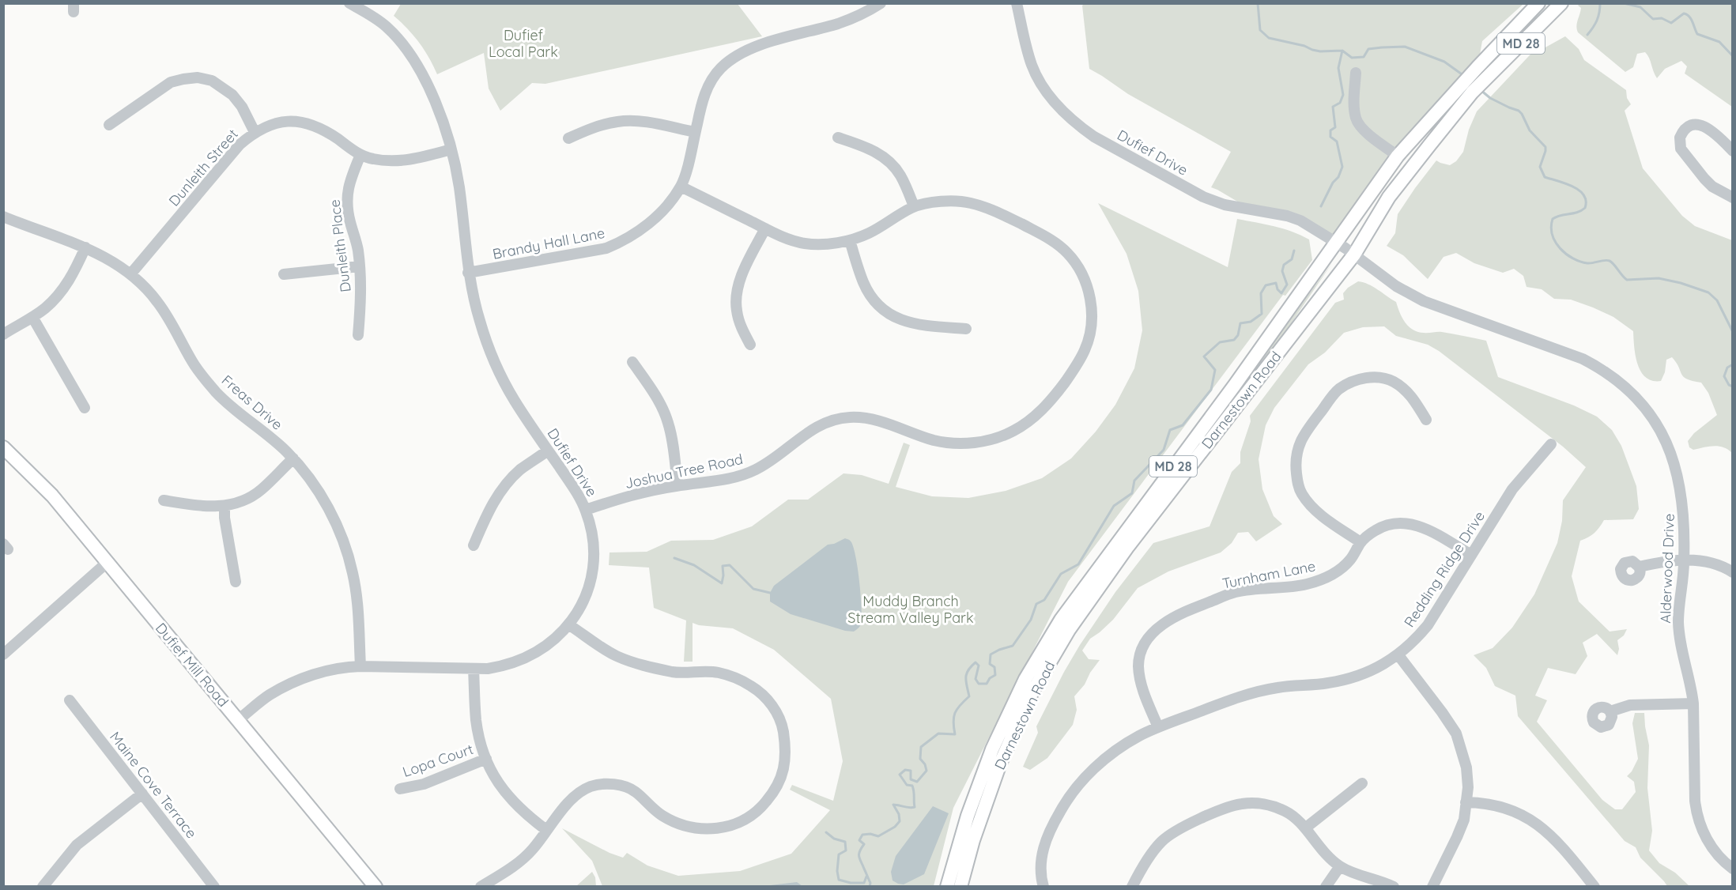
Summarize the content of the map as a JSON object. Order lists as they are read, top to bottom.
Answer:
{
  "streets": {
    "main road": ["MD 28", "Darnestown Road", "Dufief Mill Road"],
    "street": [
      "Dufief Drive",
      "Dunleith Street",
      "Brandy Hall Lane",
      "Dunleith Place",
      "Freas Drive",
      "Joshua Tree Road",
      "Alderwood Drive",
      "Redding Ridge Drive",
      "Turnham Lane",
      "Lopa Court",
      "Maine Cove Terrace"
    ]
  },
  "crossings": [
    ["Dufief Drive", "Dunleith Street"],
    ["Dufief Drive", "Brandy Hall Lane"],
    ["Dufief Drive", "Darnestown Road"],
    ["Dufief Drive", "Freas Drive"],
    ["Dufief Drive", "Joshua Tree Road"],
    ["Dufief Drive", "Alderwood Drive"],
    ["Dufief Drive", "Dufief Mill Road"],
    ["Dunleith Street", "Dunleith Place"],
    ["Dunleith Street", "Freas Drive"],
    ["Brandy Hall Lane", "Joshua Tree Road"],
    ["Darnestown Road", "Alderwood Drive"],
    ["Redding Ridge Drive", "Turnham Lane"]
  ],
  "parks": ["Dufief Local Park", "Muddy Branch Stream Valley Park"]
}
